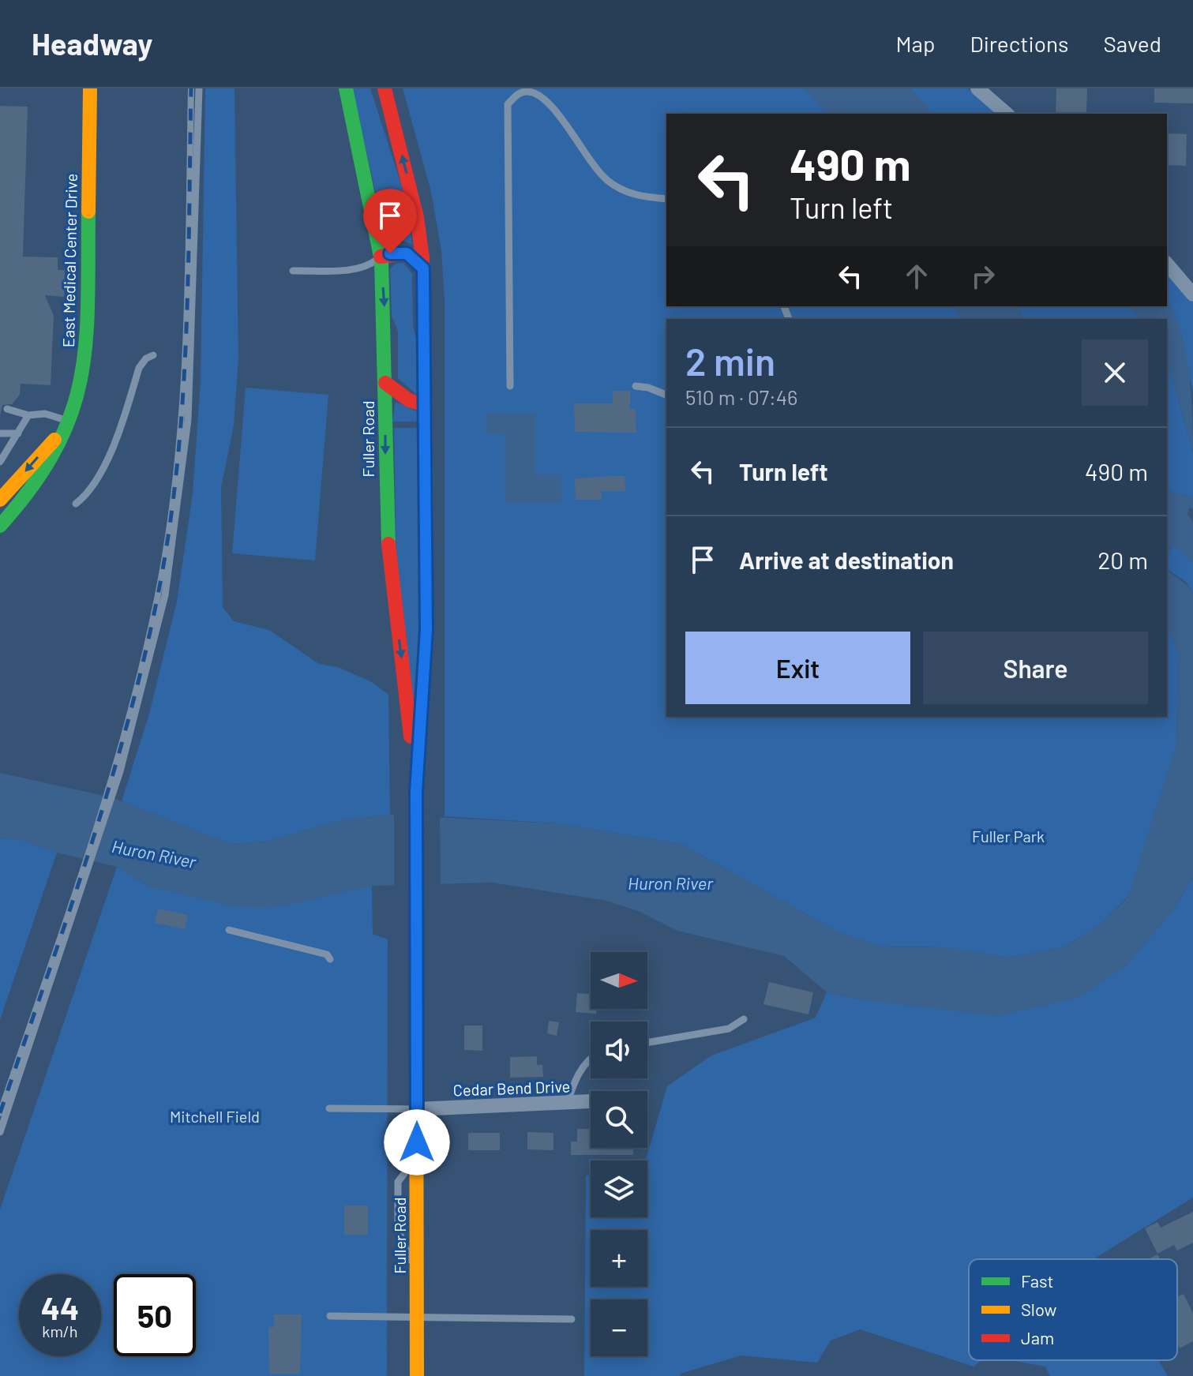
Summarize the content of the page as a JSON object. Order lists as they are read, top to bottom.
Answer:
{
  "streets": {
    "main road": ["East Medical Center Drive", "Fuller Road"],
    "street": ["Cedar Bend Drive"]
  },
  "crossings": [
    ["Fuller Road", "Cedar Bend Drive"]
  ],
  "water": ["Huron River"],
  "parks": ["Fuller Park", "Mitchell Field"],
  "legend": ["Fast", "Slow", "Jam"],
  "north": "right",
  "page": {
    "header": "Headway",
    "nav": ["Map", "Directions", "Saved"],
    "turn": ["490 m", "Turn left"],
    "heading": ["2 min", "510 m · 07:46"],
    "list": [
      {
        "name": "Turn left",
        "value": "490 m"
      },
      {
        "name": "Arrive at destination",
        "value": "20 m"
      }
    ],
    "buttons": ["Exit", "Share"],
    "map_buttons": ["+", "−"],
    "speed": "44 km/h",
    "limit": "50"
  }
}
